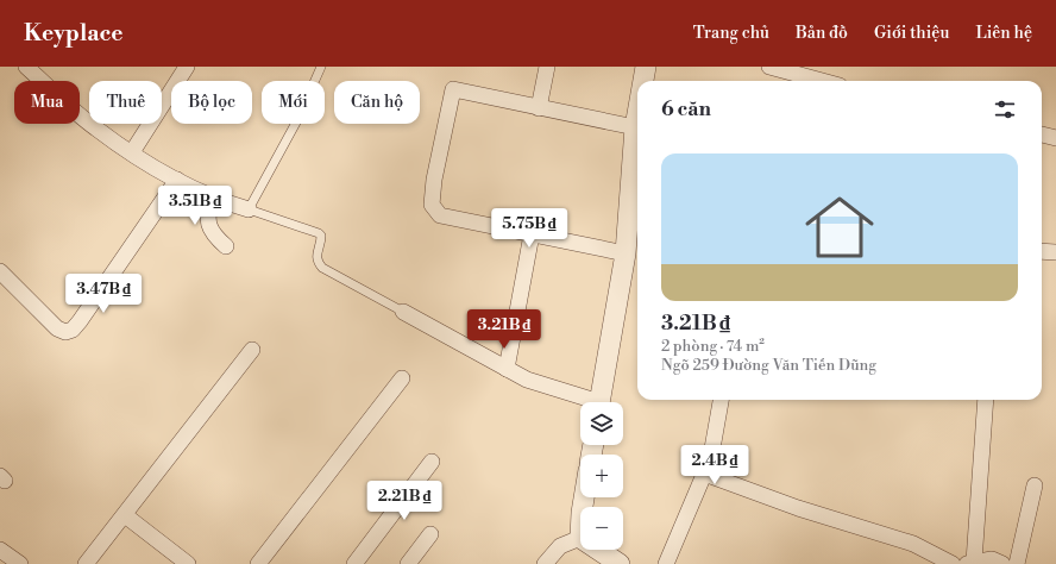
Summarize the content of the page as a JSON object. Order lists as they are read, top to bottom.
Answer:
{
  "page": {
    "header": "Keyplace",
    "nav": [
      "Trang chủ",
      "Bản đồ",
      "Giới thiệu",
      "Liên hệ"
    ],
    "chip": [
      "Mua",
      "Thuê",
      "Bộ lọc",
      "Mới",
      "Căn hộ"
    ],
    "heading": "6 căn",
    "list": [
      {
        "name": "3.21B ₫",
        "note": "2 phòng · 74 m² · Ngõ 259 Đường Văn Tiến Dũng"
      }
    ],
    "price": [
      "3.51B ₫",
      "5.75B ₫",
      "3.47B ₫",
      "3.21B ₫",
      "2.4B ₫",
      "2.21B ₫"
    ],
    "map_buttons": ["+", "−"]
  }
}
